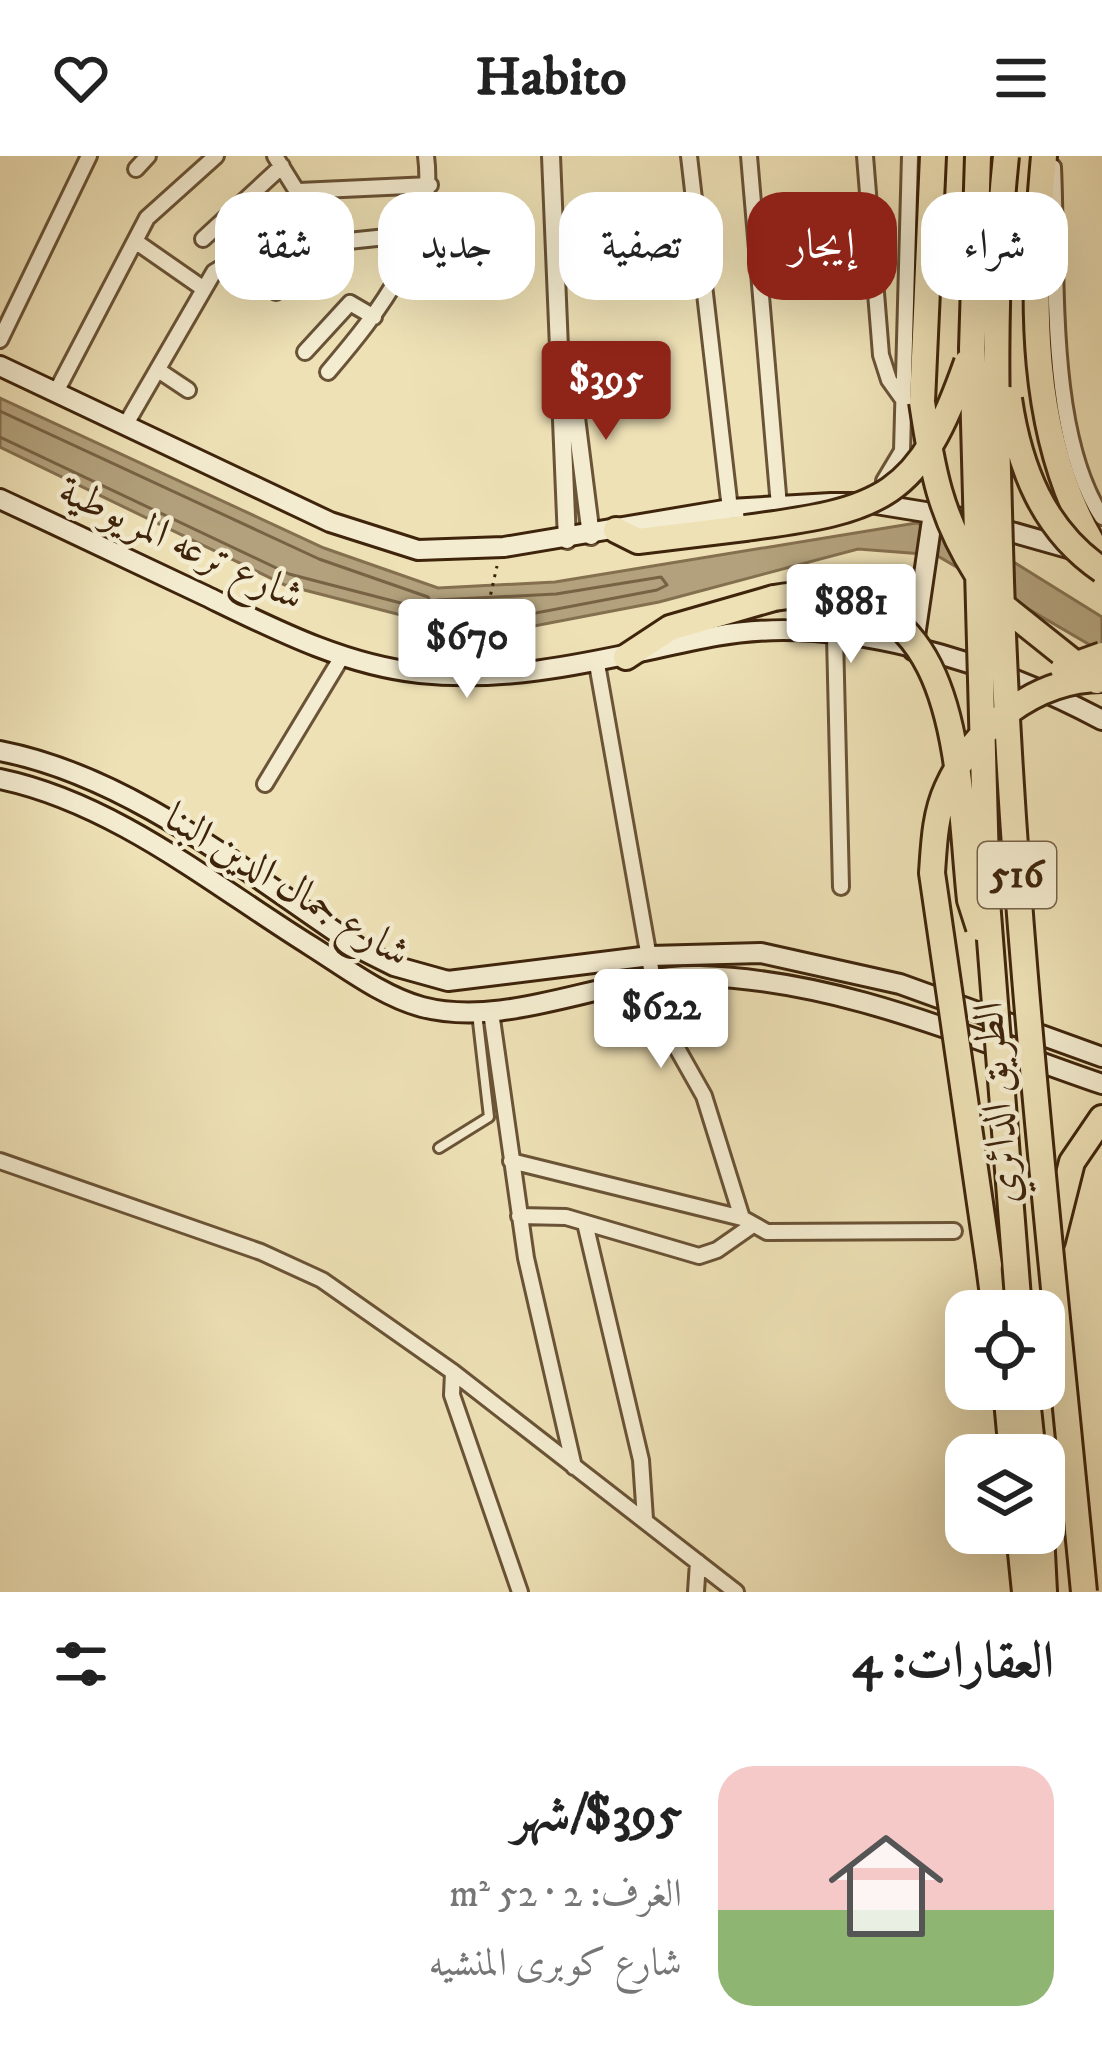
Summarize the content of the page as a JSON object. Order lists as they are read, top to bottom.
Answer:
{
  "streets": {
    "highway": ["516", "الطريق الدائري"],
    "main road": ["شارع ترعه المريوطية", "شارع جمال الدين البنا"]
  },
  "page": {
    "header": "Habito",
    "chip": [
      "شراء",
      "إيجار",
      "تصفية",
      "جديد",
      "شقة"
    ],
    "price": [
      "$395",
      "$881",
      "$670",
      "$622"
    ],
    "heading": "العقارات: 4",
    "list": [
      {
        "name": "$395/شهر",
        "note": "الغرف: 2 · 52 m² · شارع كوبرى المنشيه"
      }
    ]
  }
}
